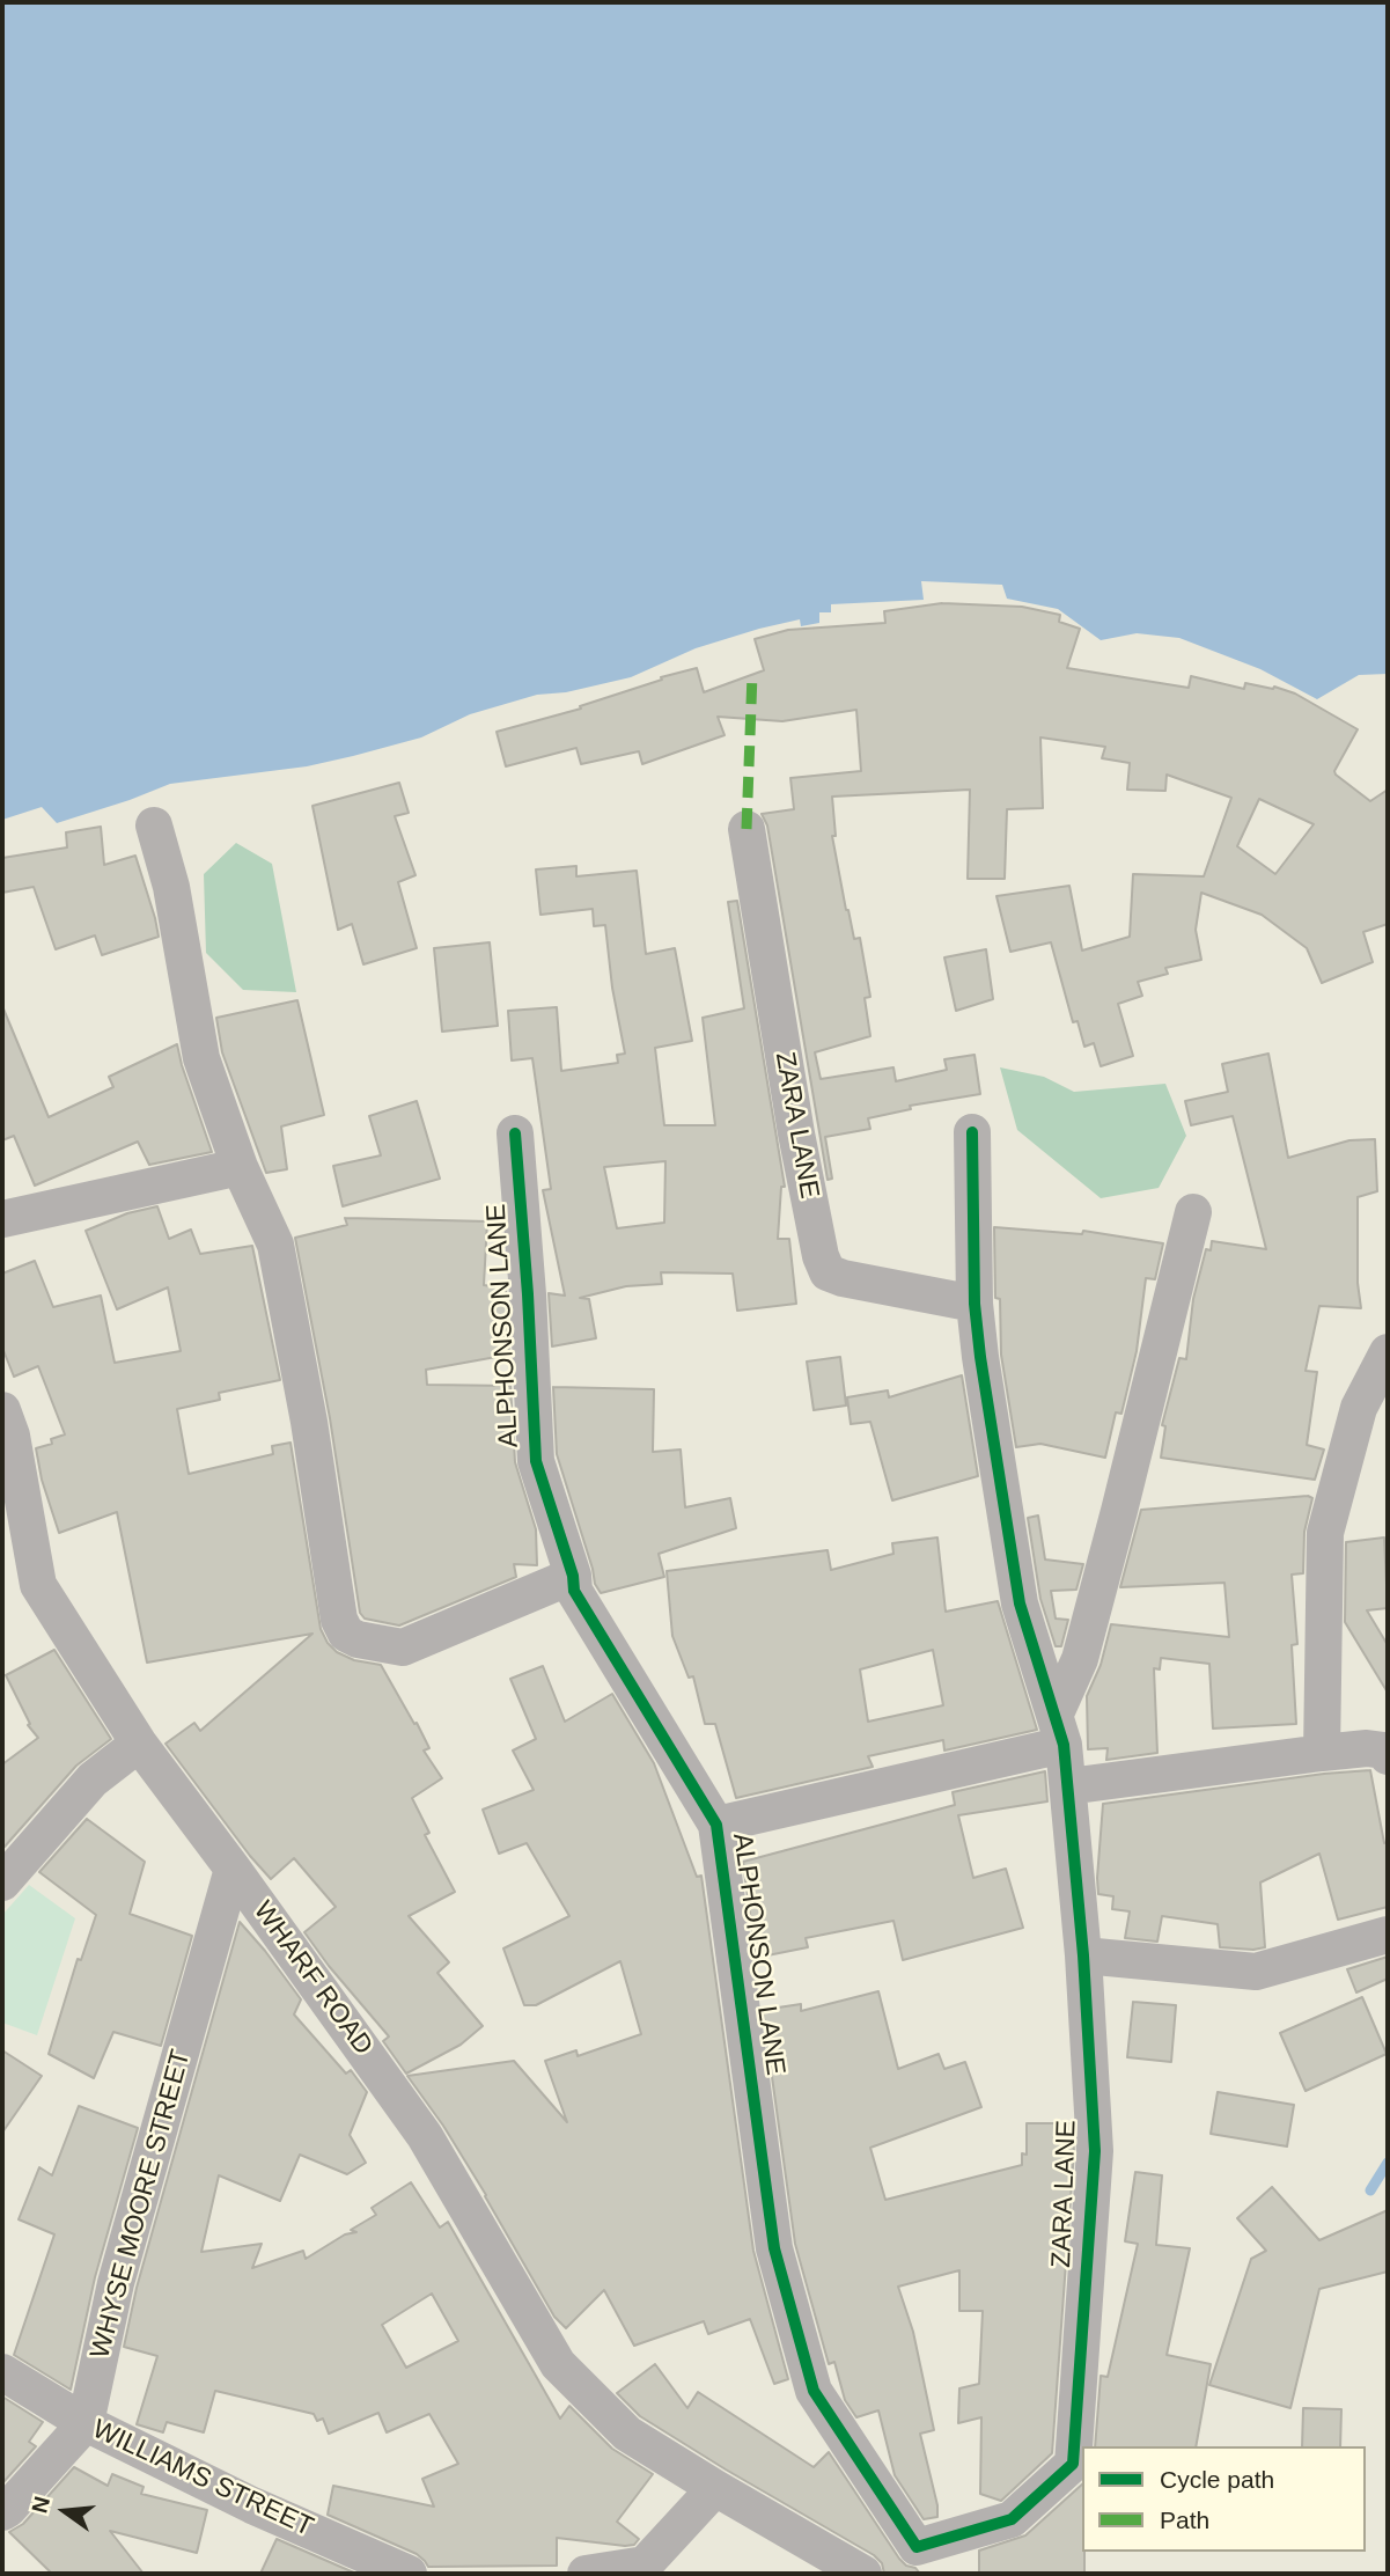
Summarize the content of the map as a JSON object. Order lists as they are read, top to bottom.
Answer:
{
  "streets": {
    "street": [
      "ZARA LANE",
      "ALPHONSON LANE",
      "WHARF ROAD",
      "WHYSE MOORE STREET",
      "WILLIAMS STREET"
    ]
  },
  "crossings": [
    ["ZARA LANE", "ALPHONSON LANE"],
    ["WHARF ROAD", "WHYSE MOORE STREET"],
    ["WHYSE MOORE STREET", "WILLIAMS STREET"]
  ],
  "legend": ["Cycle path", "Path"],
  "north": "left"
}
